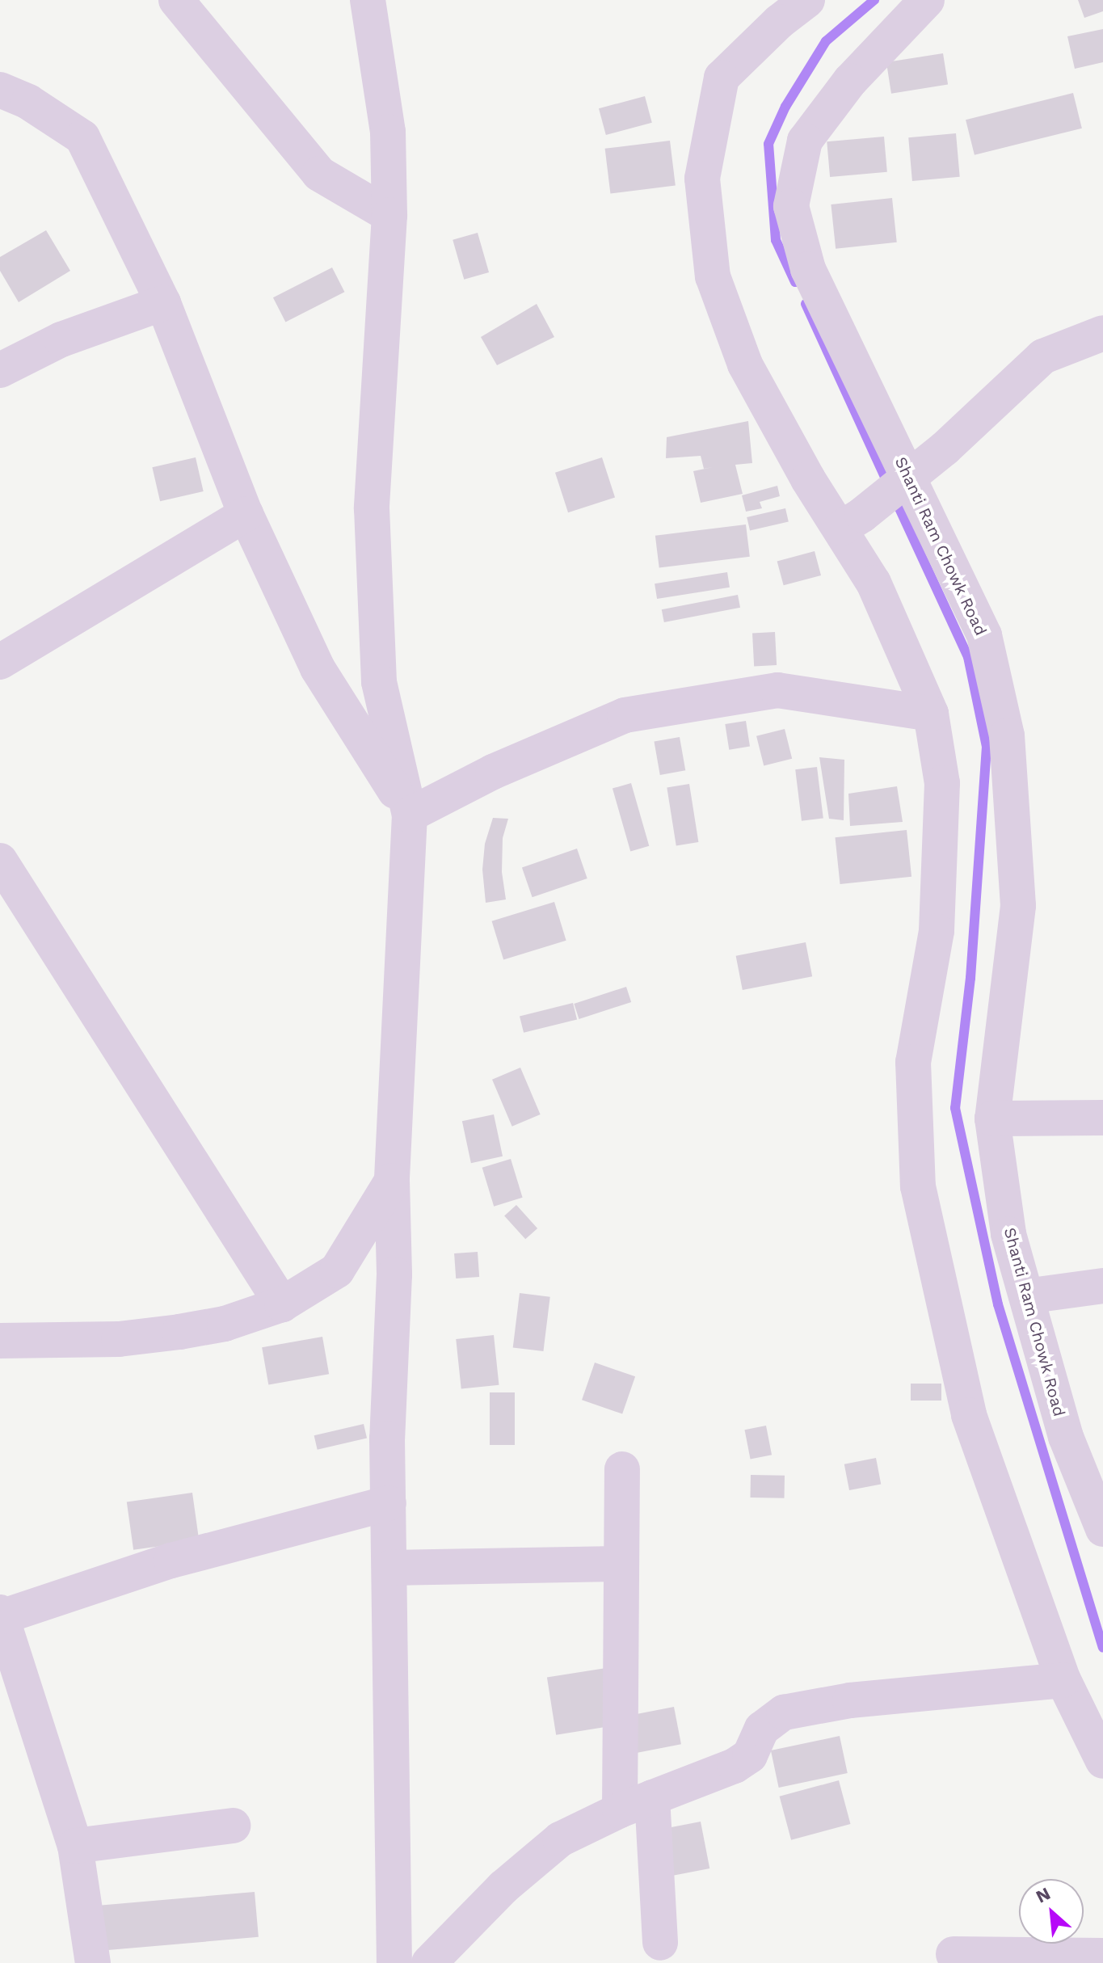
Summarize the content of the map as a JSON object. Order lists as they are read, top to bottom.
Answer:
{
  "streets": {
    "street": ["Shanti Ram Chowk Road"]
  },
  "north": "top left"
}
